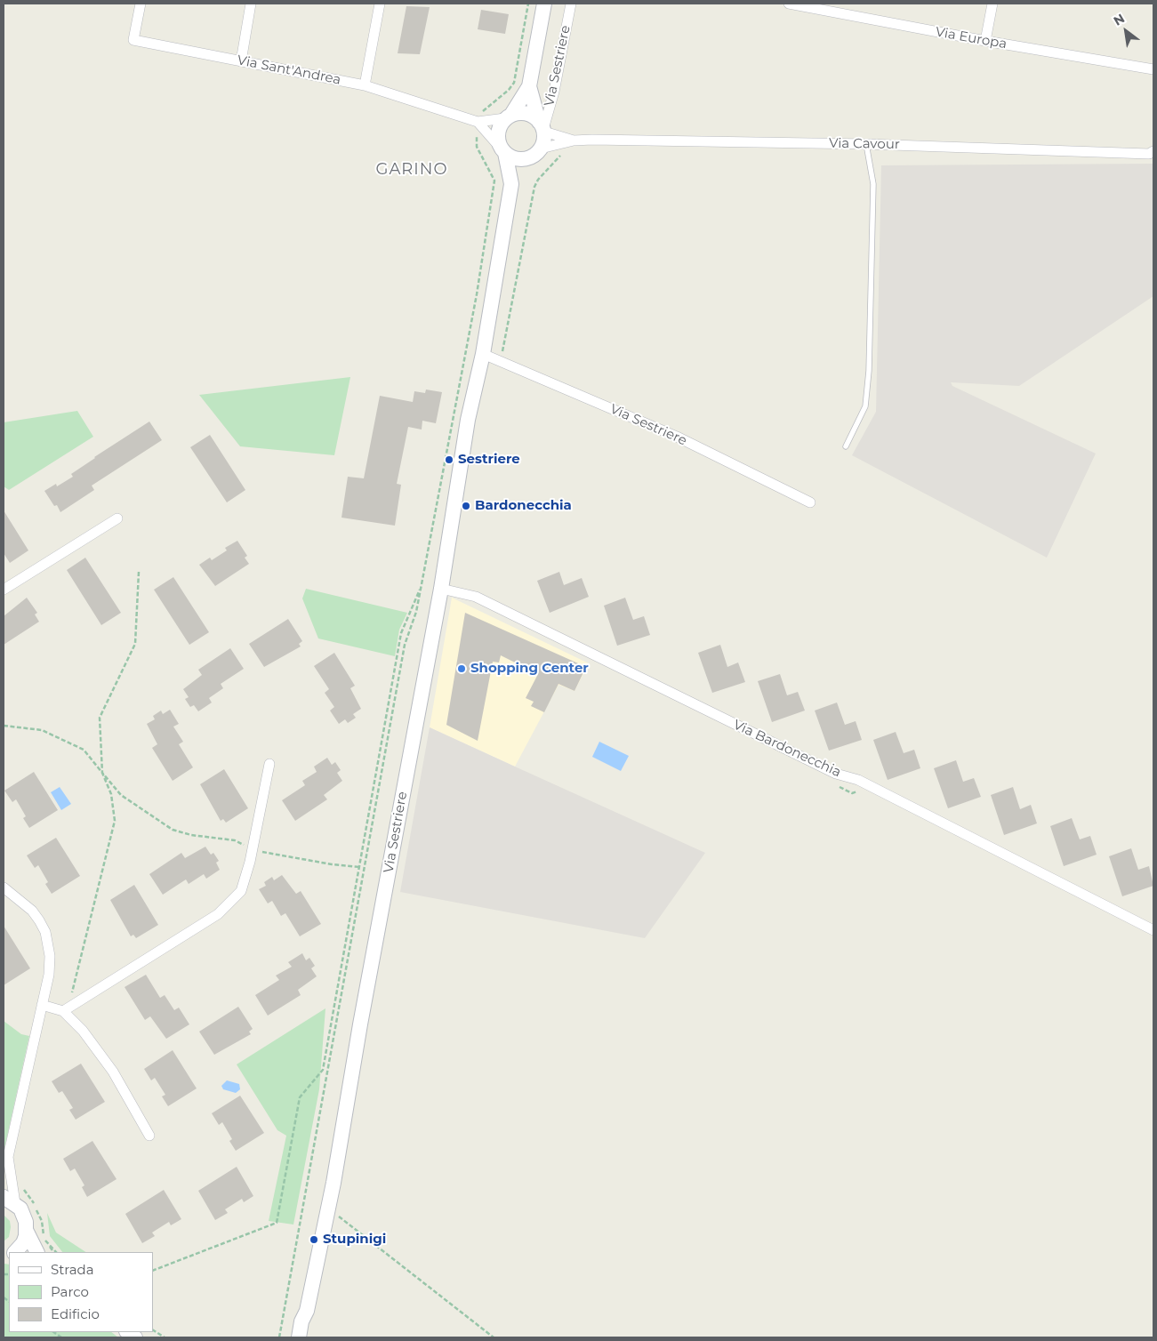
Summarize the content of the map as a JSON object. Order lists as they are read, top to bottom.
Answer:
{
  "streets": {
    "main road": ["Via Sestriere"],
    "street": [
      "Via Europa",
      "Via Sant'Andrea",
      "Via Cavour",
      "Via Bardonecchia"
    ]
  },
  "crossings": [
    ["Via Sestriere", "Via Bardonecchia"]
  ],
  "districts": ["GARINO"],
  "places": [
    "Sestriere",
    "Bardonecchia",
    "Shopping Center",
    "Stupinigi"
  ],
  "legend": ["Strada", "Parco", "Edificio"],
  "north": "top left"
}
